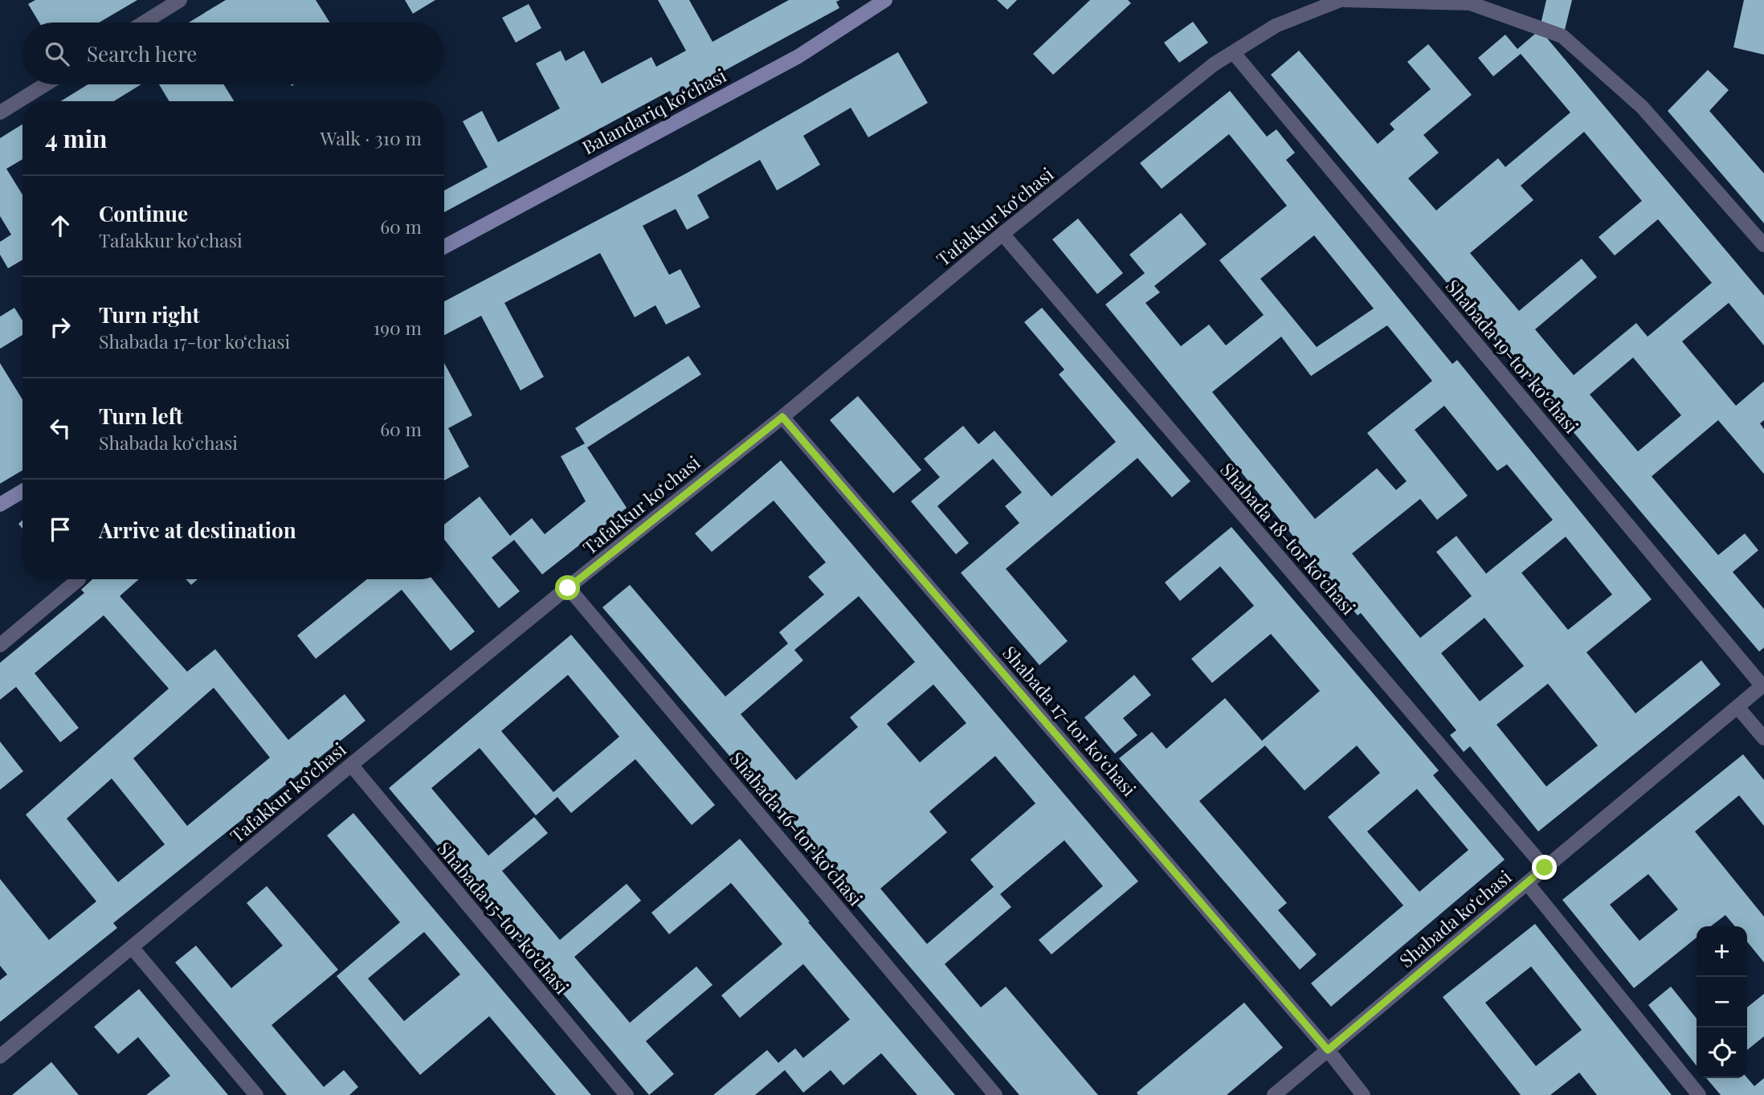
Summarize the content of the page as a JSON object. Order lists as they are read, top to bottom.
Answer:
{
  "streets": {
    "street": [
      "Balandariq koʻchasi",
      "Tafakkur koʻchasi",
      "Shabada 19-tor koʻchasi",
      "Shabada 18-tor koʻchasi",
      "Shabada 17-tor koʻchasi",
      "Shabada 16-tor koʻchasi",
      "Shabada 15-tor koʻchasi",
      "Shabada koʻchasi"
    ]
  },
  "crossings": [
    ["Tafakkur koʻchasi", "Shabada 19-tor koʻchasi"],
    ["Tafakkur koʻchasi", "Shabada 18-tor koʻchasi"],
    ["Tafakkur koʻchasi", "Shabada 17-tor koʻchasi"],
    ["Tafakkur koʻchasi", "Shabada 16-tor koʻchasi"],
    ["Tafakkur koʻchasi", "Shabada 15-tor koʻchasi"],
    ["Shabada 19-tor koʻchasi", "Shabada koʻchasi"],
    ["Shabada 18-tor koʻchasi", "Shabada koʻchasi"],
    ["Shabada 17-tor koʻchasi", "Shabada koʻchasi"]
  ],
  "page": {
    "search": "Search here",
    "heading": ["4 min", "Walk · 310 m"],
    "list": [
      ["Continue", "Tafakkur koʻchasi", "60 m"],
      ["Turn right", "Shabada 17-tor koʻchasi", "190 m"],
      ["Turn left", "Shabada koʻchasi", "60 m"],
      "Arrive at destination"
    ],
    "map_buttons": ["+", "−"]
  }
}
